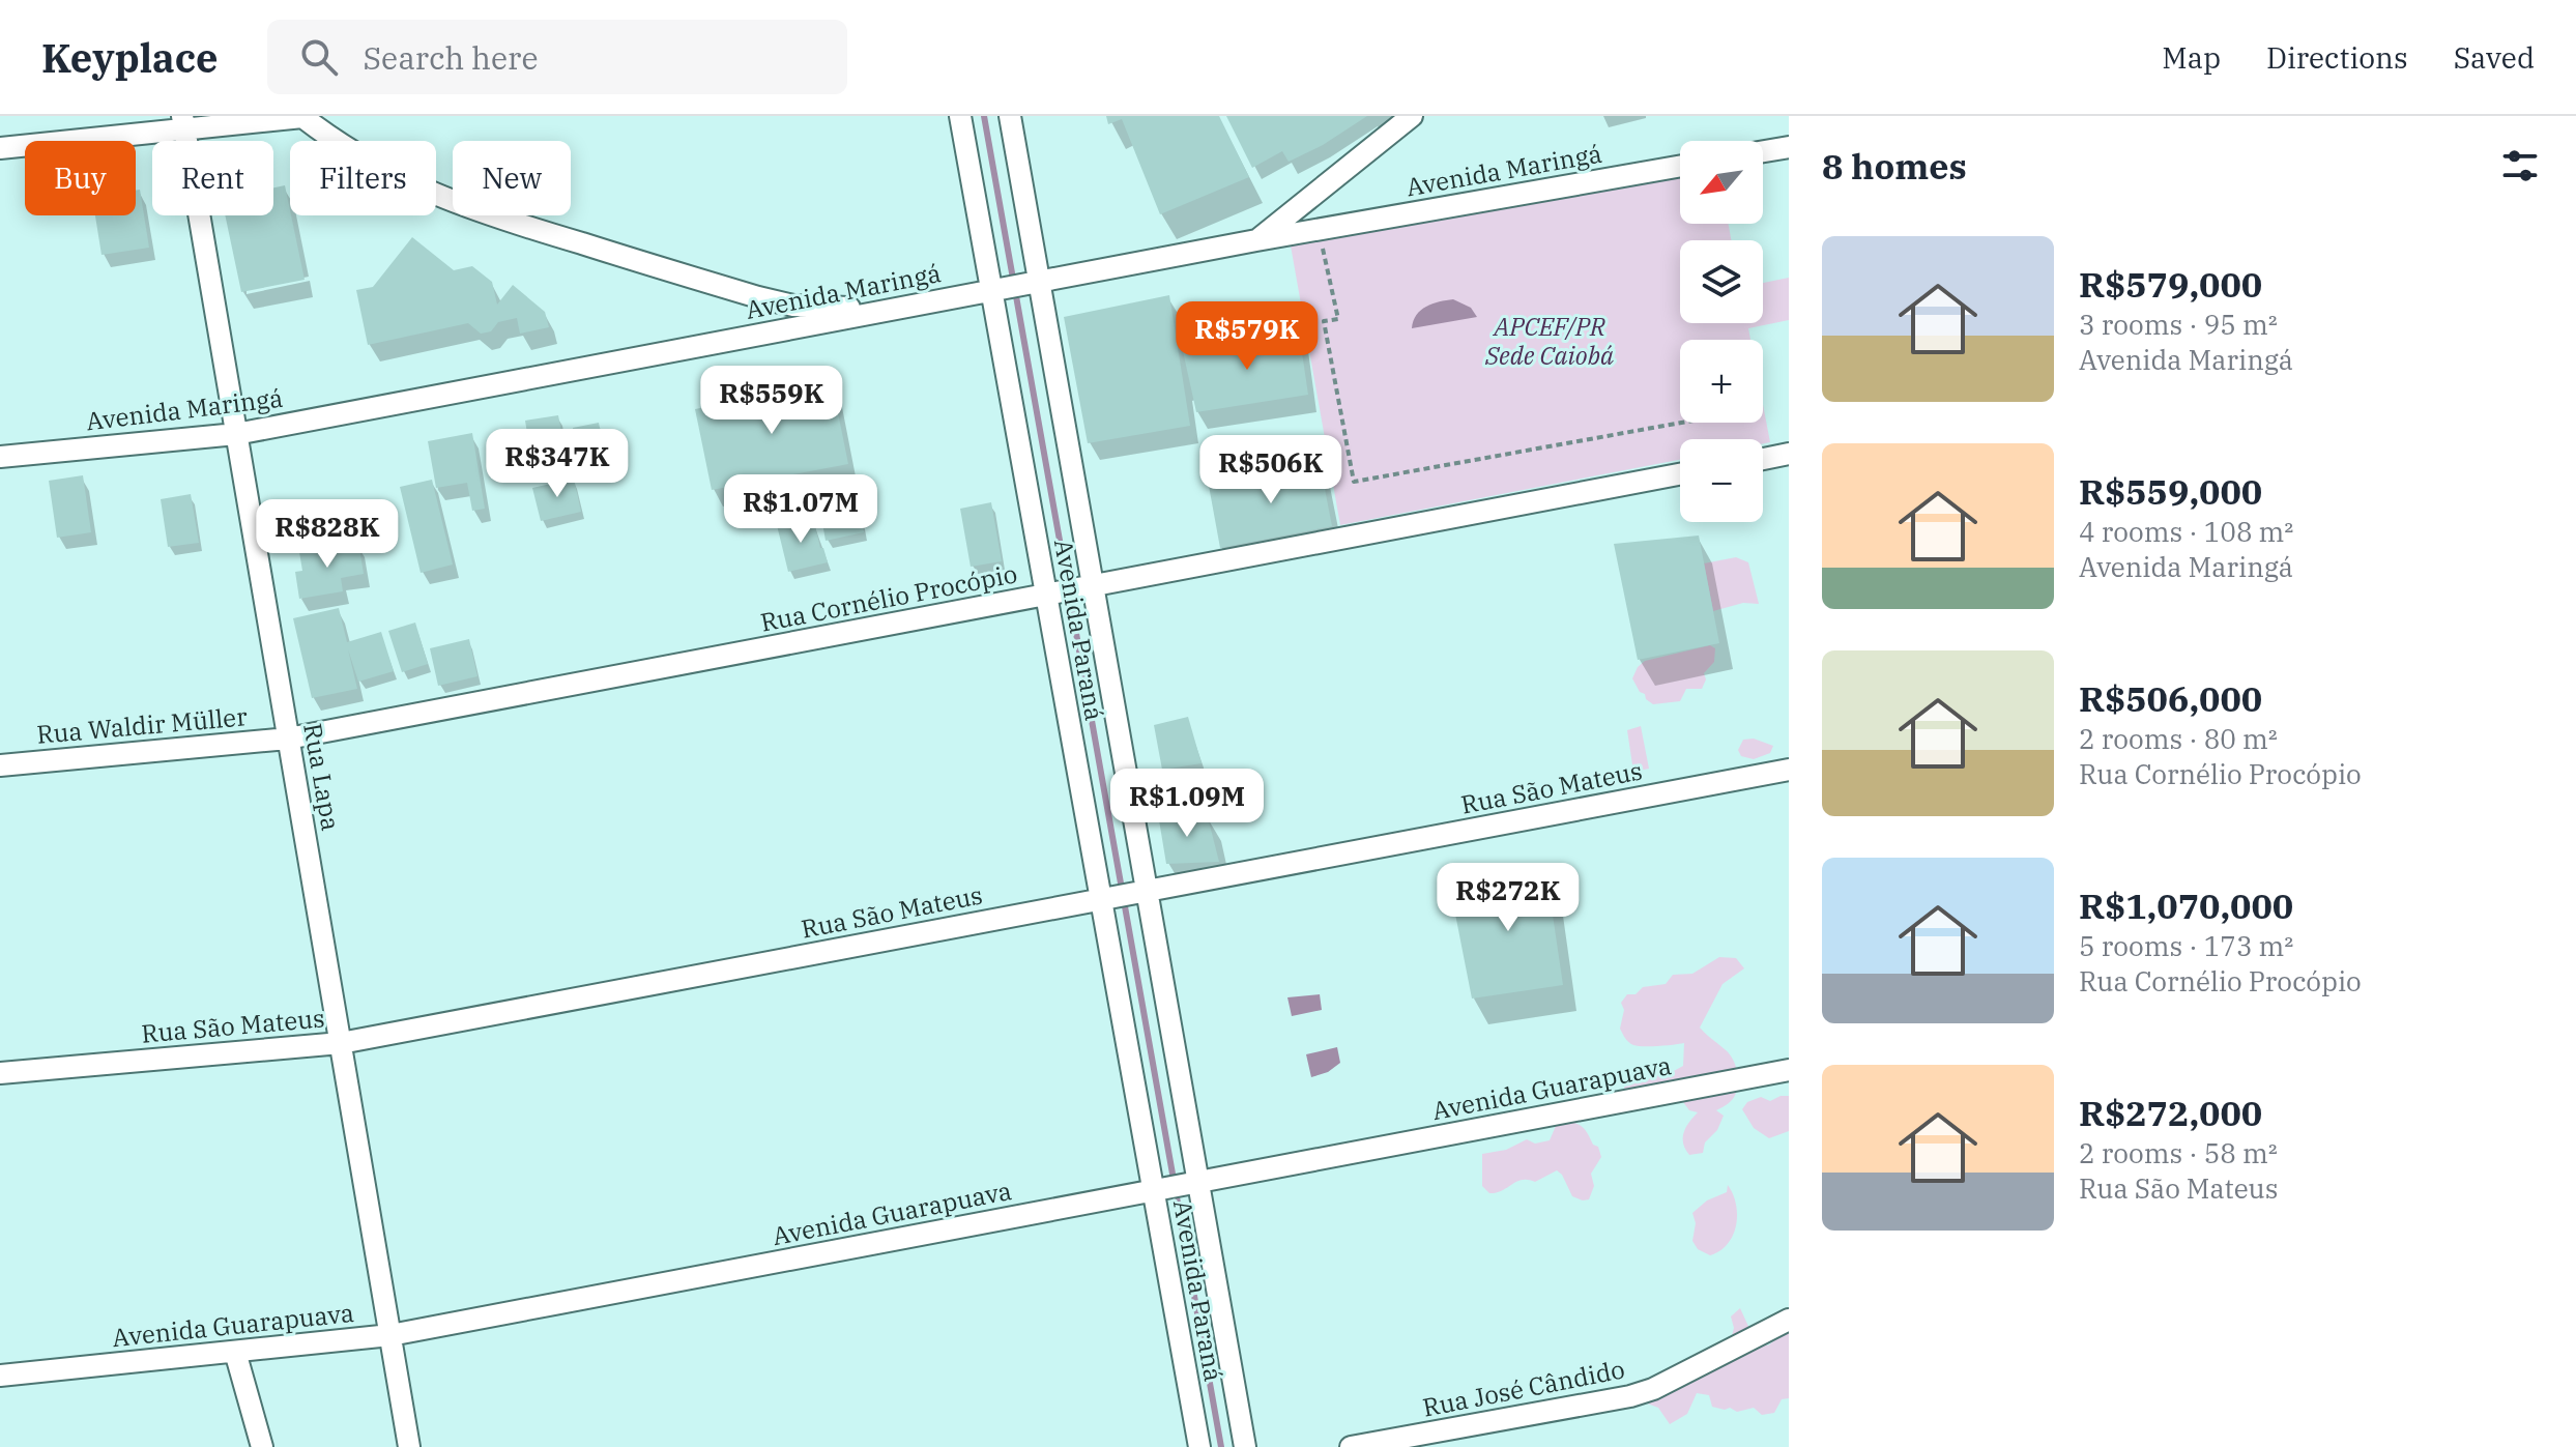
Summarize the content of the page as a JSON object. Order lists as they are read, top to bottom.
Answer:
{
  "streets": {
    "street": [
      "Avenida Maringá",
      "Rua Cornélio Procópio",
      "Avenida Paraná",
      "Rua Waldir Müller",
      "Rua Lapa",
      "Rua São Mateus",
      "Avenida Guarapuava",
      "Rua José Cândido"
    ]
  },
  "crossings": [
    ["Avenida Maringá", "Avenida Paraná"],
    ["Avenida Maringá", "Rua Lapa"],
    ["Rua Cornélio Procópio", "Avenida Paraná"],
    ["Rua Cornélio Procópio", "Rua Waldir Müller"],
    ["Rua Cornélio Procópio", "Rua Lapa"],
    ["Avenida Paraná", "Rua São Mateus"],
    ["Avenida Paraná", "Avenida Guarapuava"],
    ["Rua Waldir Müller", "Rua Lapa"],
    ["Rua Lapa", "Rua São Mateus"],
    ["Rua Lapa", "Avenida Guarapuava"]
  ],
  "parks": ["APCEF/PR Sede Caiobá"],
  "north": "bottom left",
  "page": {
    "header": "Keyplace",
    "search": "Search here",
    "nav": ["Map", "Directions", "Saved"],
    "heading": "8 homes",
    "map_buttons": ["+", "−"],
    "chip": [
      "Buy",
      "Rent",
      "Filters",
      "New"
    ],
    "list": [
      {
        "name": "R$579,000",
        "note": "3 rooms · 95 m² · Avenida Maringá"
      },
      {
        "name": "R$559,000",
        "note": "4 rooms · 108 m² · Avenida Maringá"
      },
      {
        "name": "R$506,000",
        "note": "2 rooms · 80 m² · Rua Cornélio Procópio"
      },
      {
        "name": "R$1,070,000",
        "note": "5 rooms · 173 m² · Rua Cornélio Procópio"
      },
      {
        "name": "R$272,000",
        "note": "2 rooms · 58 m² · Rua São Mateus"
      }
    ],
    "price": [
      "R$579K",
      "R$559K",
      "R$347K",
      "R$506K",
      "R$1.07M",
      "R$828K",
      "R$1.09M",
      "R$272K"
    ]
  }
}
